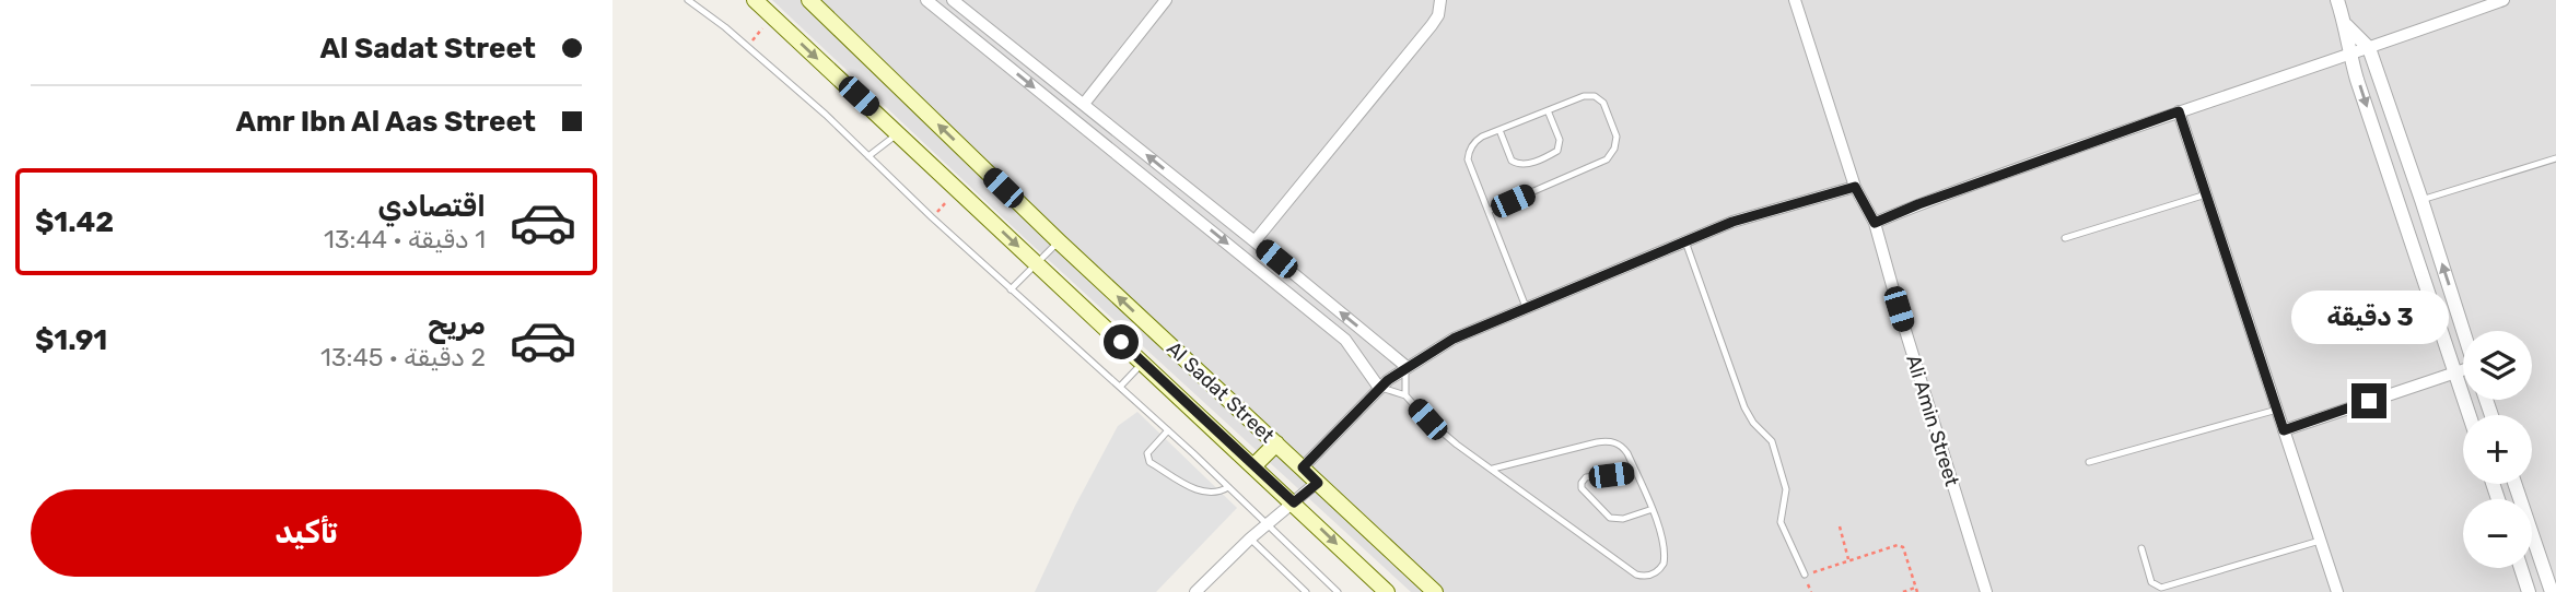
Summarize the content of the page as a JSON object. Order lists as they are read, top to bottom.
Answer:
{
  "streets": {
    "main road": ["Al Sadat Street"],
    "street": ["Ali Amin Street"]
  },
  "page": {
    "banner": ["Al Sadat Street", "Amr Ibn Al Aas Street"],
    "list": [
      {
        "name": "اقتصادي",
        "note": "1 دقيقة · 13:44",
        "value": "$1.42"
      },
      {
        "name": "مريح",
        "note": "2 دقيقة · 13:45",
        "value": "$1.91"
      }
    ],
    "bubble": "3 دقيقة",
    "map_buttons": ["+", "−"],
    "buttons": "تأكيد"
  }
}
